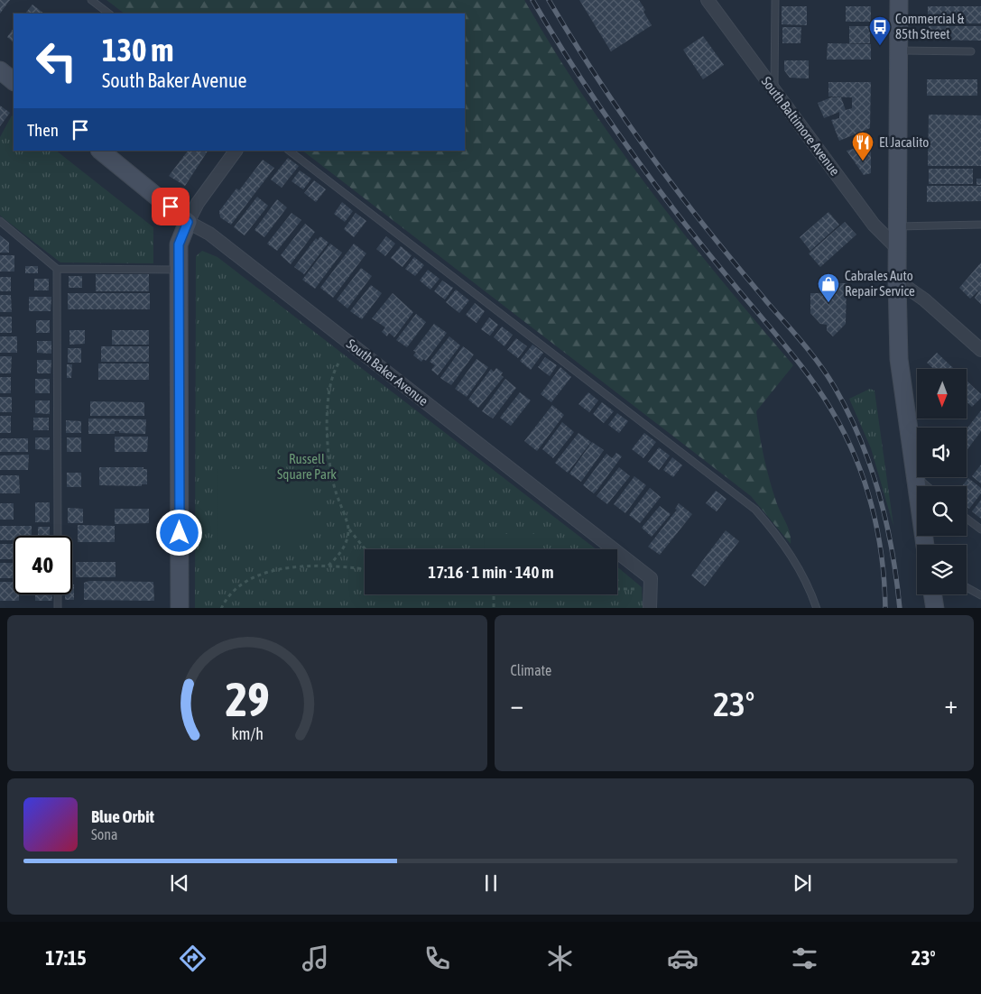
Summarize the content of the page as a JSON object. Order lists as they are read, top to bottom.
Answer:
{
  "streets": {
    "main road": ["South Baker Avenue"],
    "street": ["South Baltimore Avenue"]
  },
  "parks": ["Russell Square Park"],
  "places": {
    "bus stop": ["Commercial & 85th Street"],
    "restaurant": ["El Jacalito"],
    "shop": ["Cabrales Auto Repair Service"]
  },
  "north": "bottom",
  "page": {
    "turn": ["130 m", "South Baker Avenue"],
    "then": "Then",
    "limit": "40",
    "trip": "17:16 · 1 min · 140 m",
    "tile": "Climate",
    "heat": ["−", "23°", "+"],
    "song": ["Blue Orbit", "Sona"],
    "tabs": ["17:15", "23°"],
    "gauge": ["29", "km/h"]
  }
}
